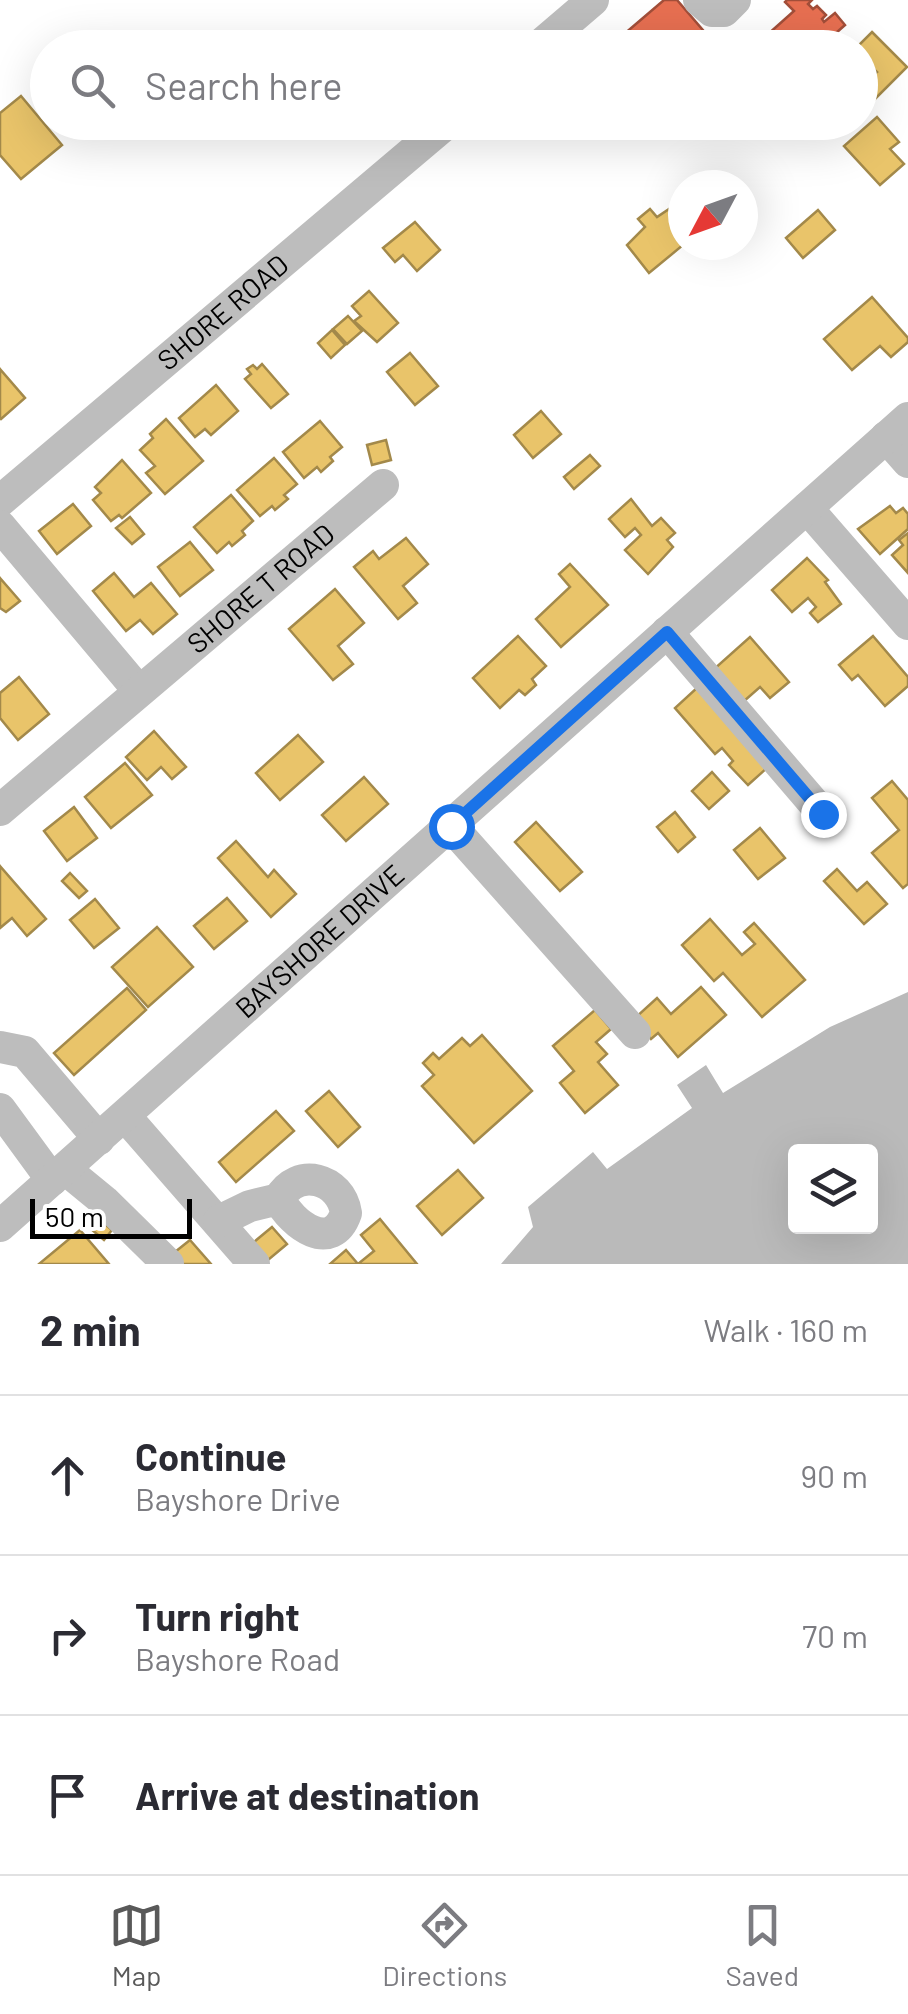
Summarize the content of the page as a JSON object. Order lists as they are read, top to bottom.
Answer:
{
  "streets": {
    "street": ["SHORE ROAD", "SHORE T ROAD", "BAYSHORE DRIVE"]
  },
  "scale_bar": "50 m",
  "north": "bottom left",
  "page": {
    "search": "Search here",
    "scale": "50 m",
    "heading": ["2 min", "Walk · 160 m"],
    "list": [
      ["Continue", "Bayshore Drive", "90 m"],
      ["Turn right", "Bayshore Road", "70 m"],
      "Arrive at destination"
    ],
    "nav": ["Map", "Directions", "Saved"]
  }
}
